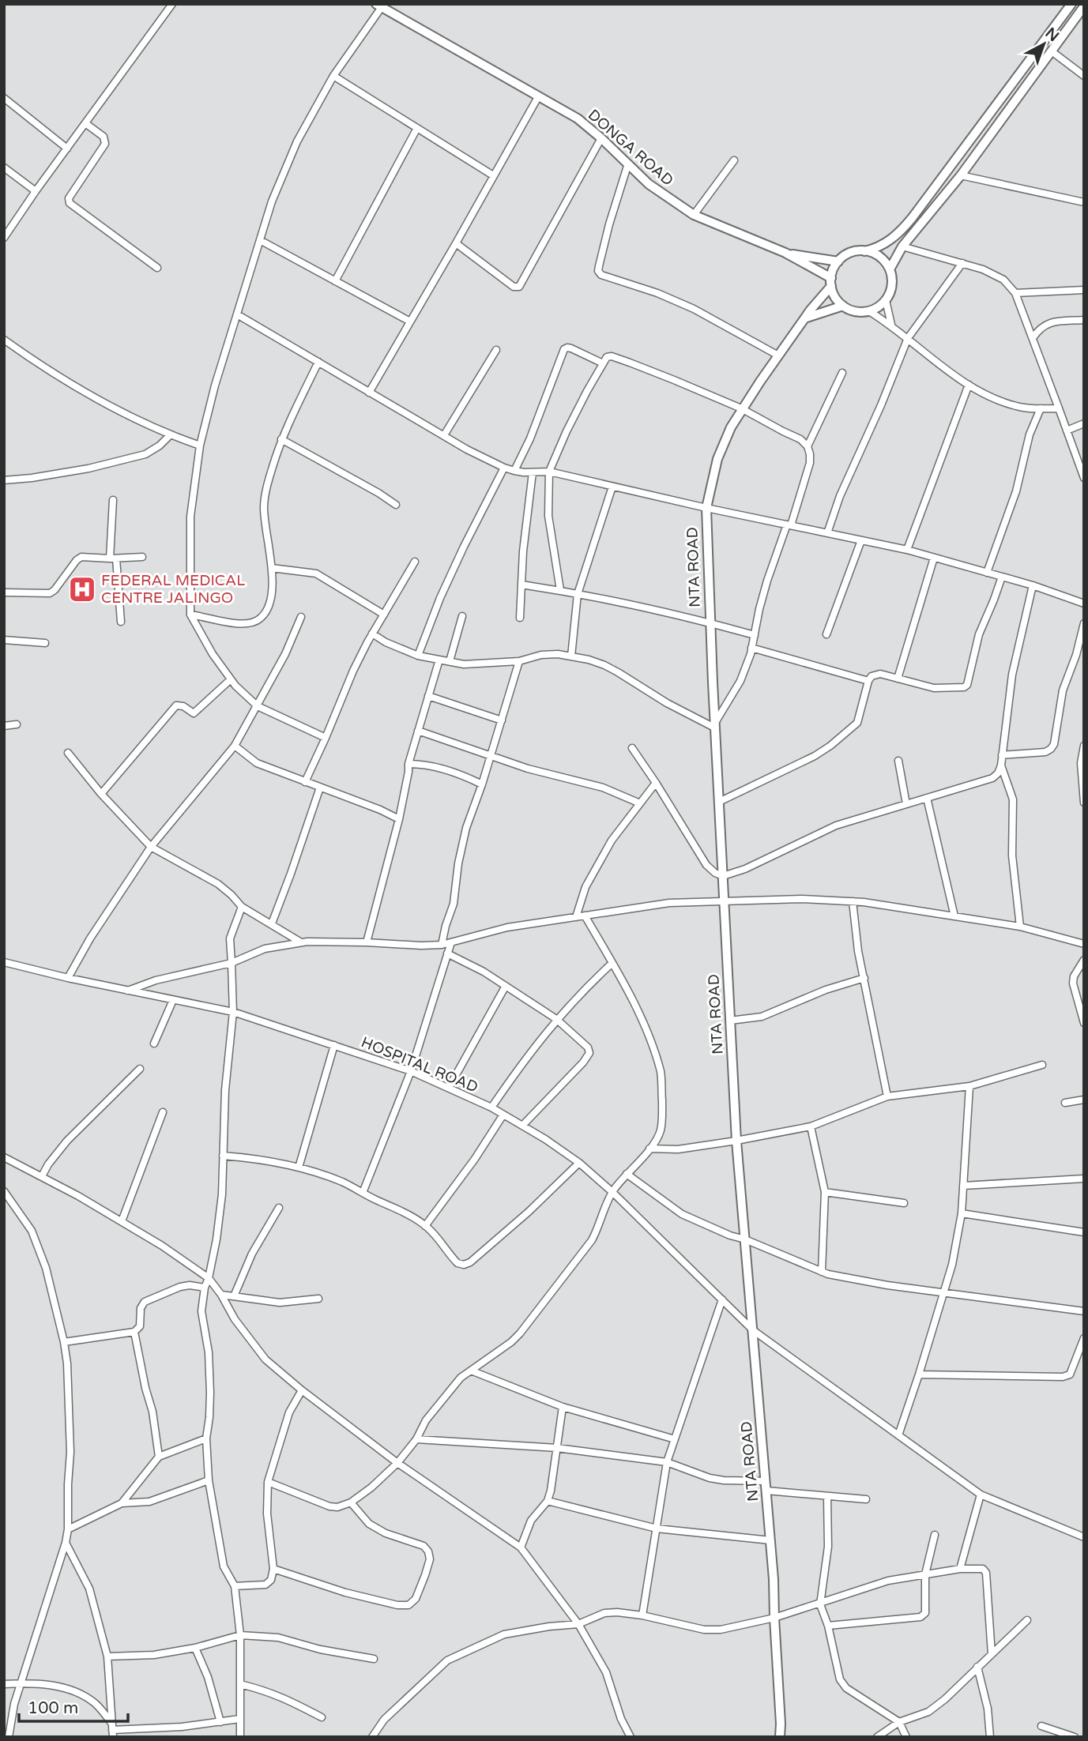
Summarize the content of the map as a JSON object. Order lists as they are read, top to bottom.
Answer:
{
  "streets": {
    "street": ["DONGA ROAD", "NTA ROAD", "HOSPITAL ROAD"]
  },
  "crossings": [
    ["NTA ROAD", "HOSPITAL ROAD"]
  ],
  "places": {
    "hospital": ["FEDERAL MEDICAL CENTRE JALINGO"]
  },
  "scale_bar": "100 m",
  "north": "top right"
}
